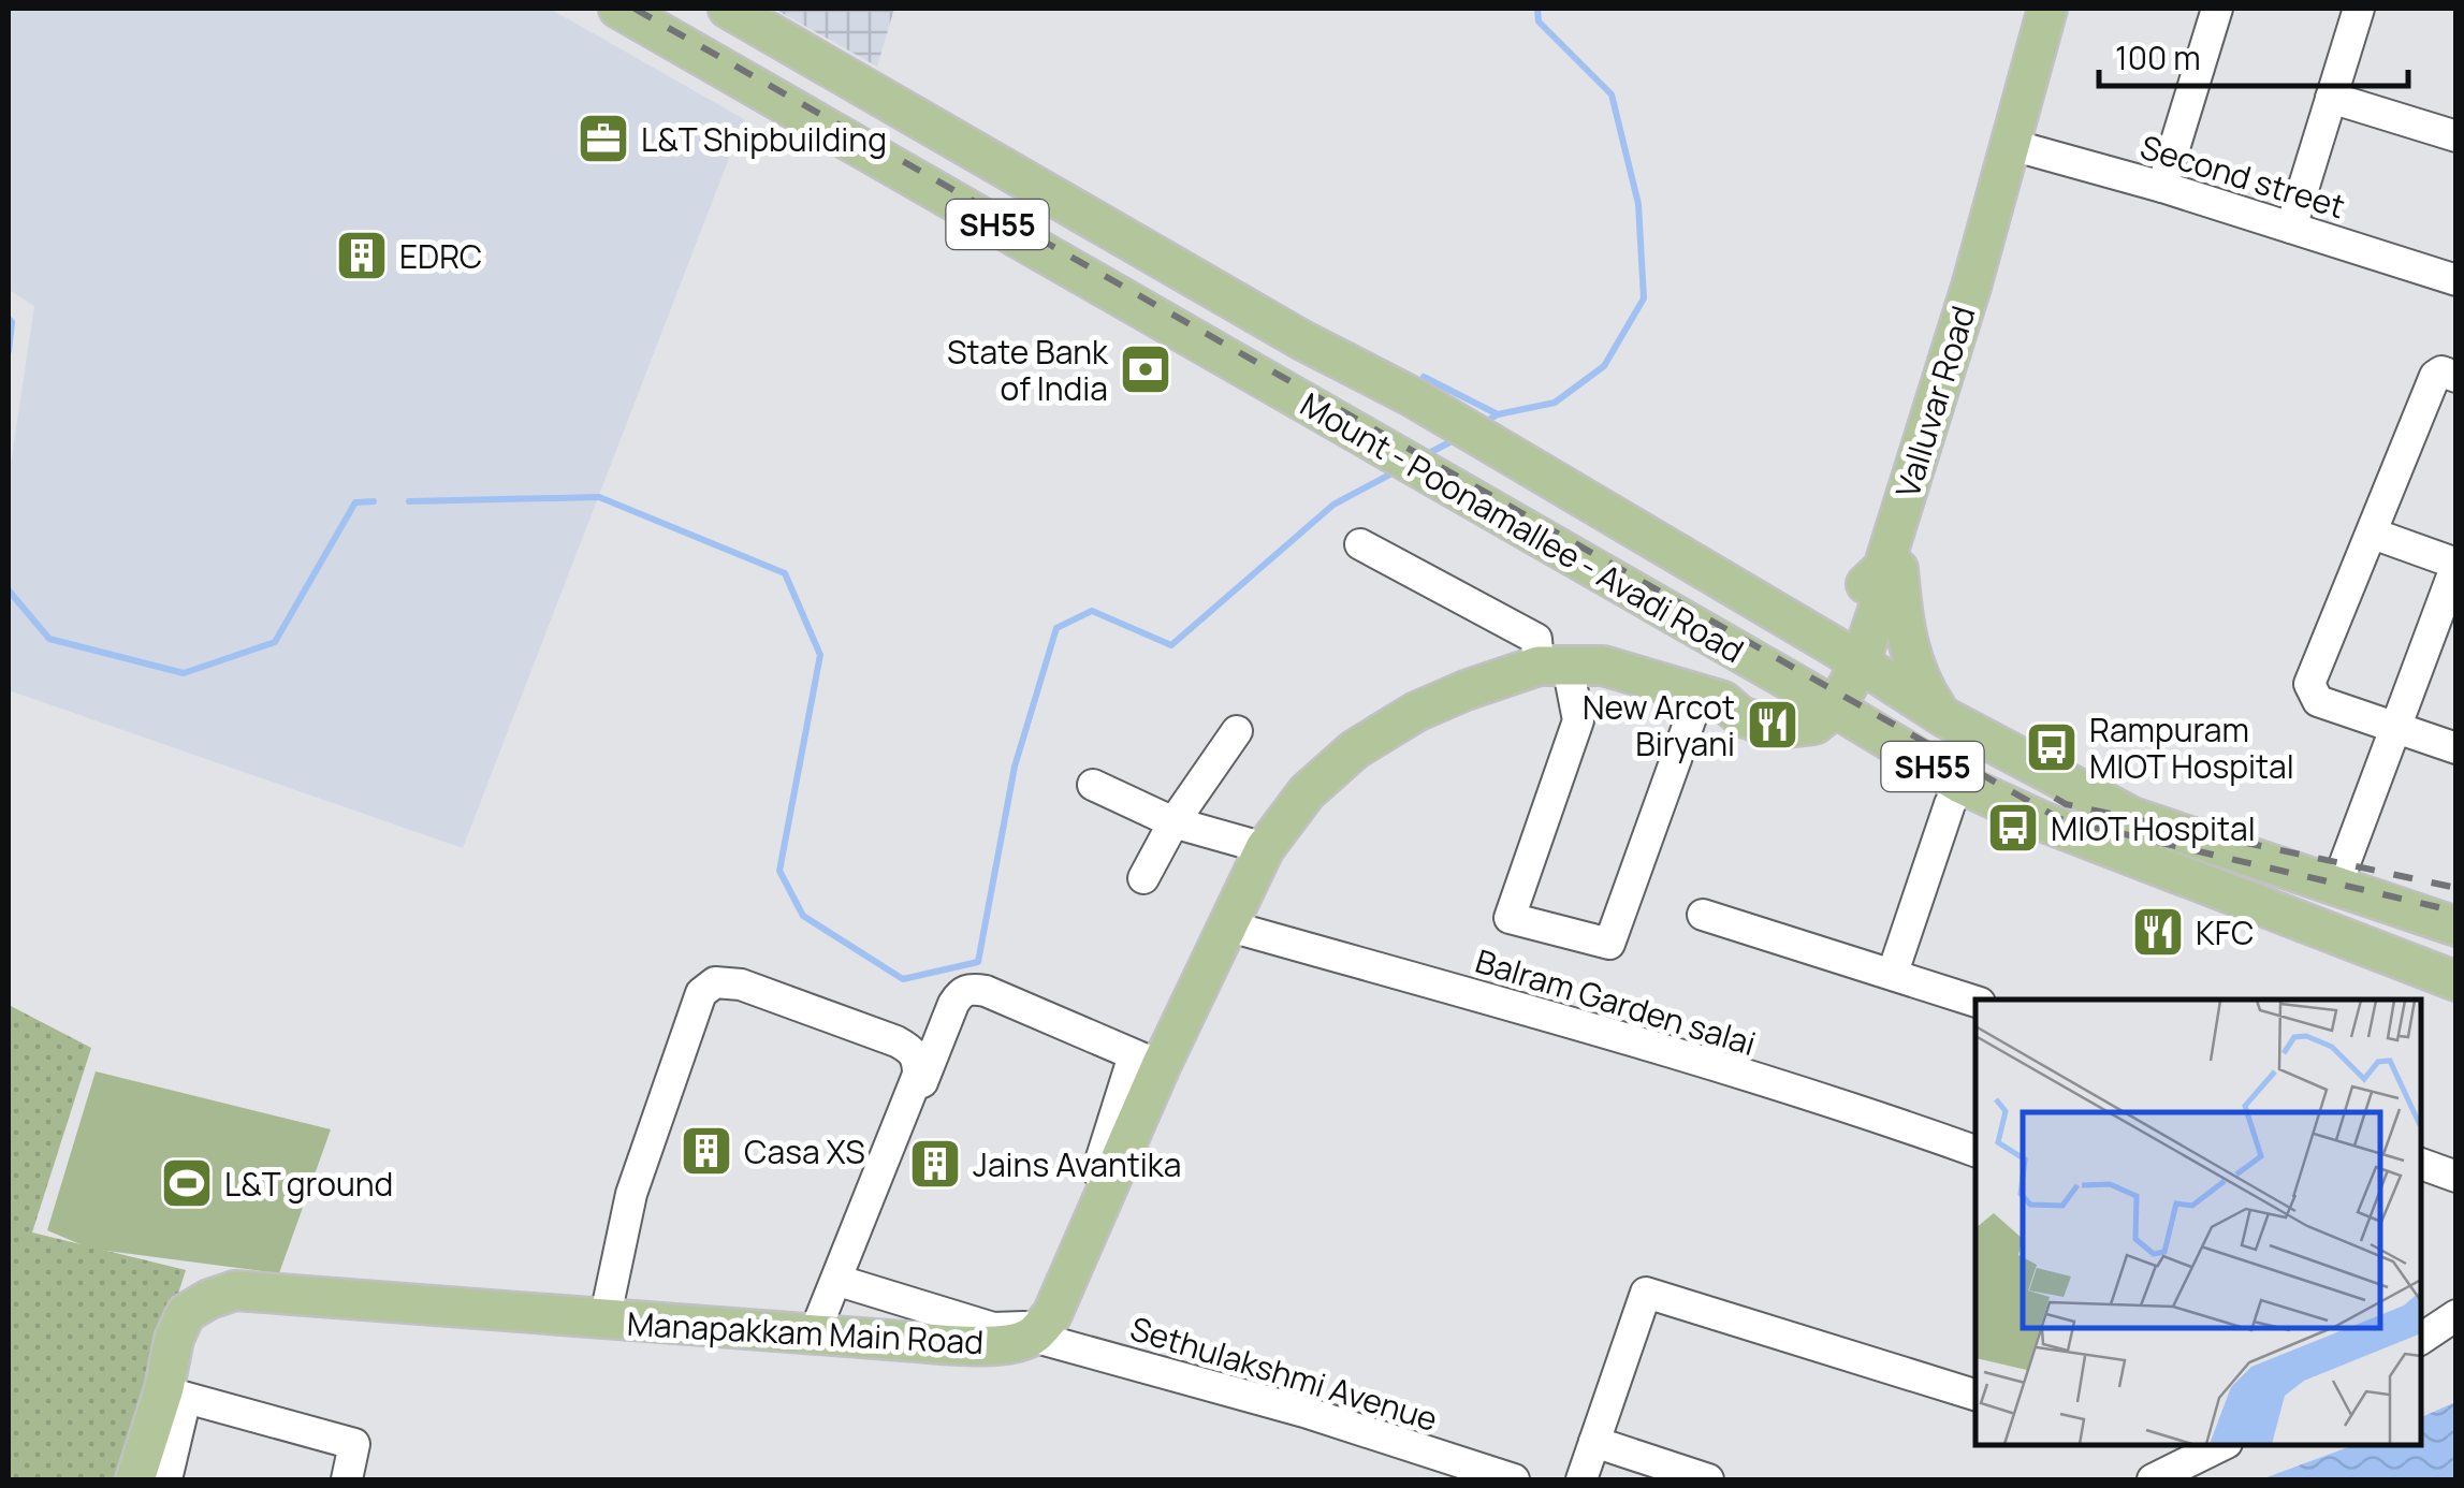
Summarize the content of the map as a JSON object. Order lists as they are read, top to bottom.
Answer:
{
  "streets": {
    "main road": [
      "SH55",
      "Valluvar Road",
      "Mount - Poonamallee - Avadi Road",
      "Manapakkam Main Road"
    ],
    "street": ["Second street", "Balram Garden salai", "Sethulakshmi Avenue"]
  },
  "crossings": [
    ["Second street", "Valluvar Road"],
    ["Valluvar Road", "Mount - Poonamallee - Avadi Road"],
    ["Manapakkam Main Road", "Sethulakshmi Avenue"]
  ],
  "places": {
    "office": ["L&T Shipbuilding"],
    "building": ["EDRC", "Casa XS", "Jains Avantika"],
    "bank": ["State Bank of India"],
    "restaurant": ["New Arcot Biryani", "KFC"],
    "bus stop": ["Rampuram MIOT Hospital", "MIOT Hospital"],
    "sports": ["L&T ground"]
  },
  "scale_bar": "100 m"
}
